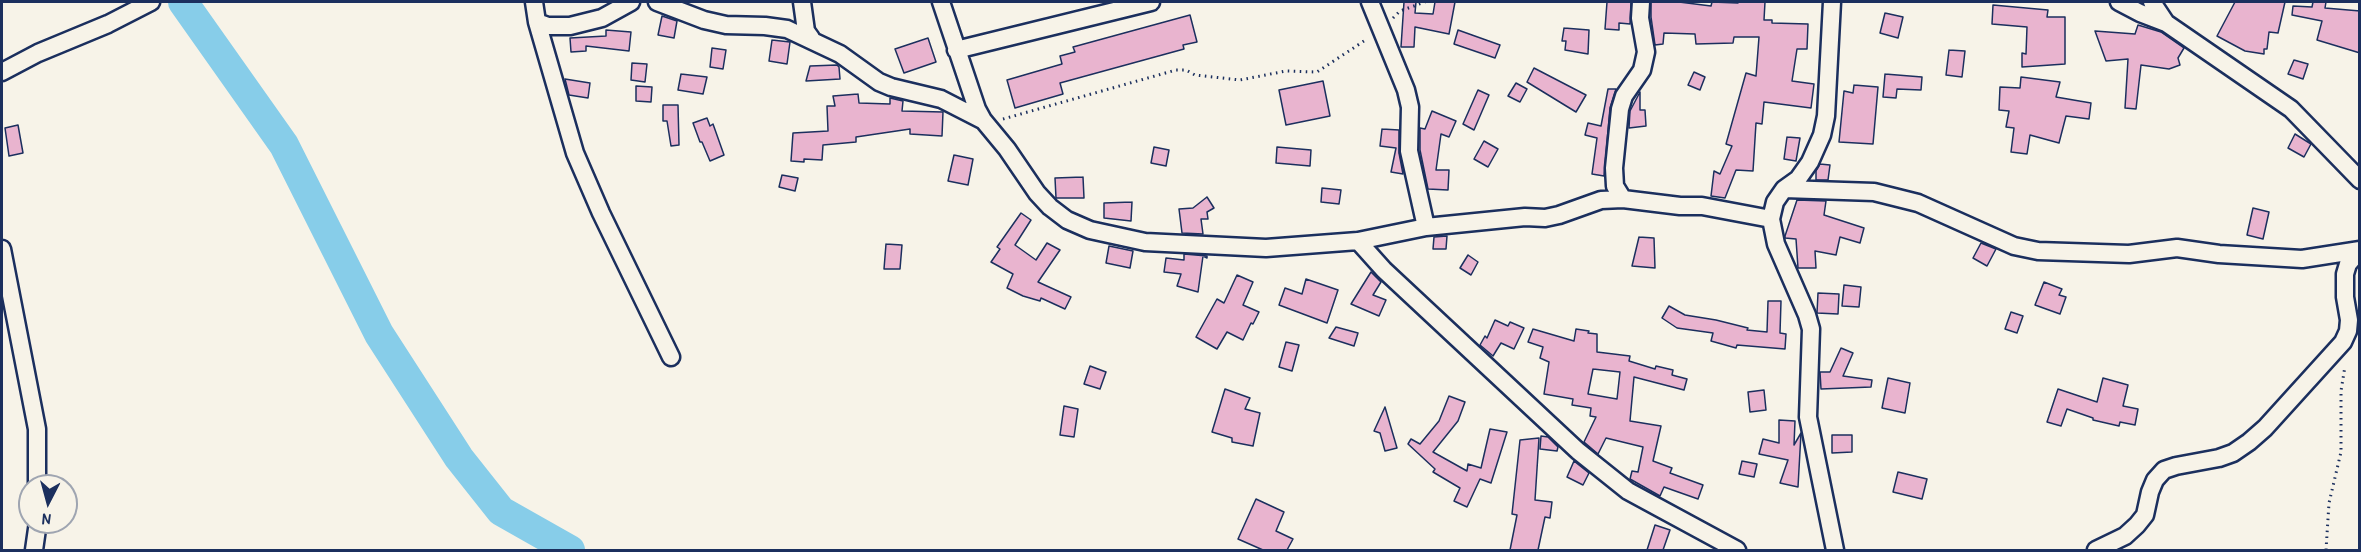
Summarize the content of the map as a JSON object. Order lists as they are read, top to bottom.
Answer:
{
  "north": "bottom"
}
